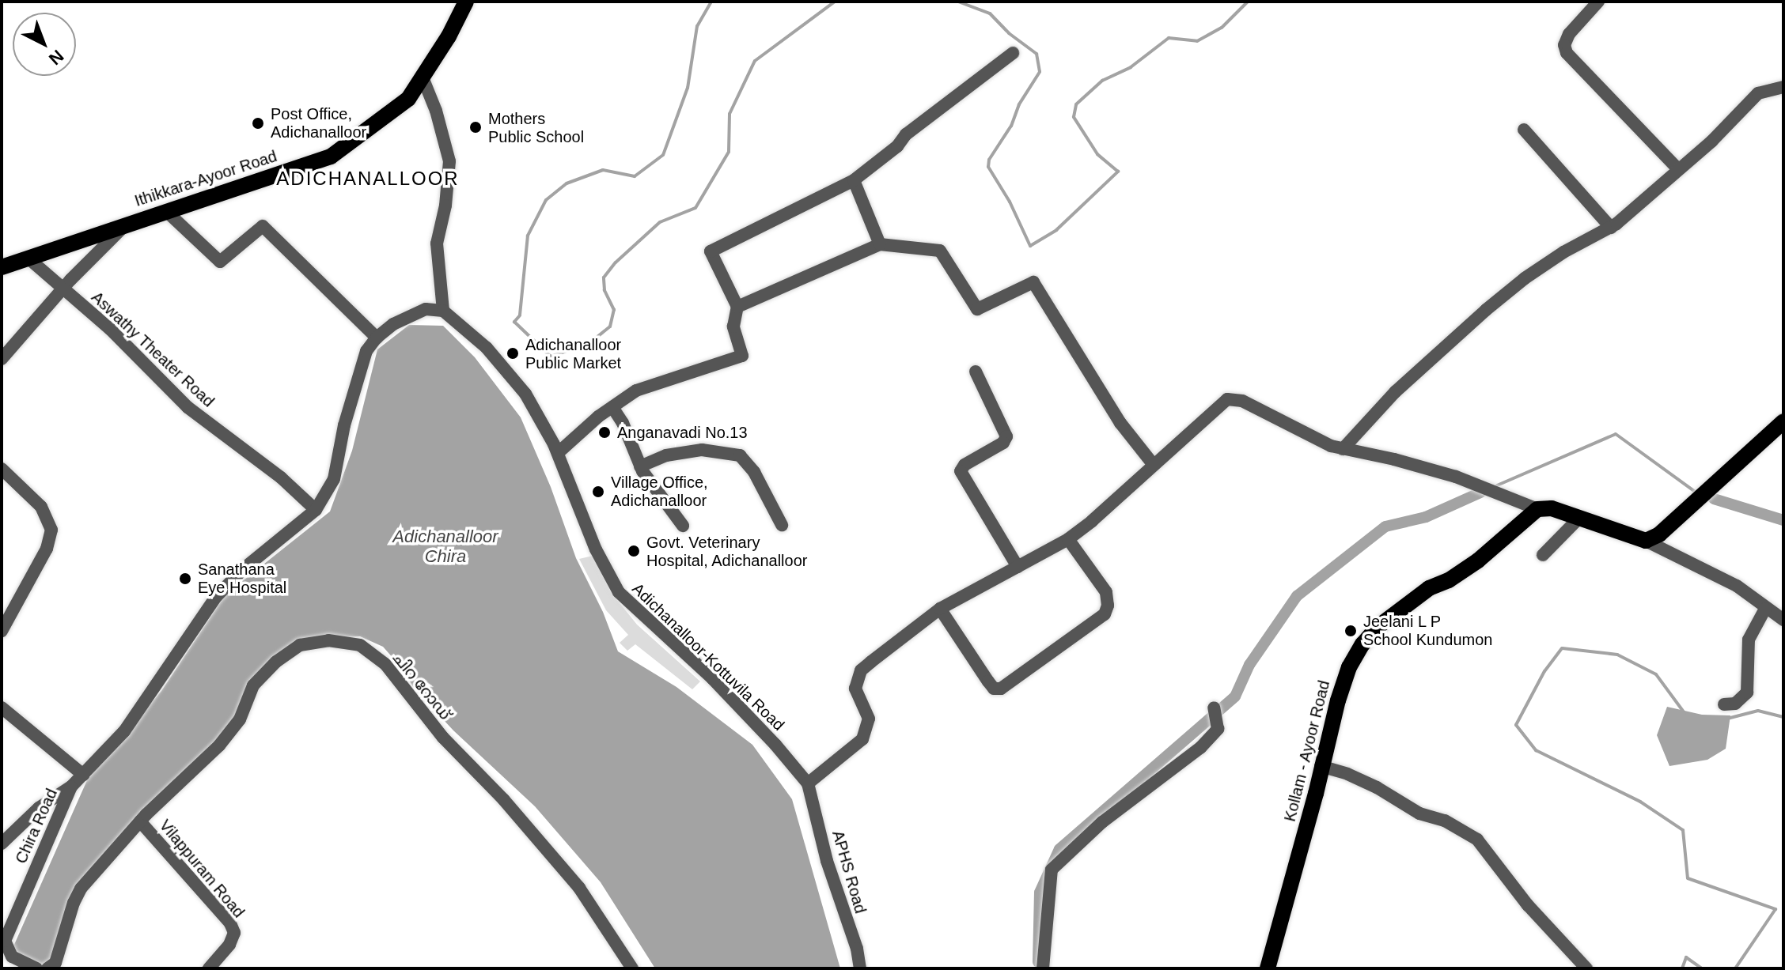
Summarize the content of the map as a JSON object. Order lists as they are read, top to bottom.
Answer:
{
  "streets": {
    "main road": ["Ithikkara-Ayoor Road", "Kollam - Ayoor Road"],
    "street": [
      "Aswathy Theater Road",
      "Adichanalloor-Kottuvila Road",
      "ചിറ റോഡ്",
      "Chira Road",
      "Vilappuram Road",
      "APHS Road"
    ]
  },
  "crossings": [
    ["Ithikkara-Ayoor Road", "Aswathy Theater Road"],
    ["Adichanalloor-Kottuvila Road", "APHS Road"],
    ["ചിറ റോഡ്", "Vilappuram Road"]
  ],
  "districts": ["ADICHANALLOOR"],
  "water": ["Adichanalloor Chira"],
  "places": [
    "Post Office, Adichanalloor",
    "Mothers Public School",
    "Adichanalloor Public Market",
    "Anganavadi No.13",
    "Village Office, Adichanalloor",
    "Govt. Veterinary Hospital, Adichanalloor",
    "Sanathana Eye Hospital",
    "Jeelani L P School Kundumon"
  ],
  "north": "bottom right"
}
